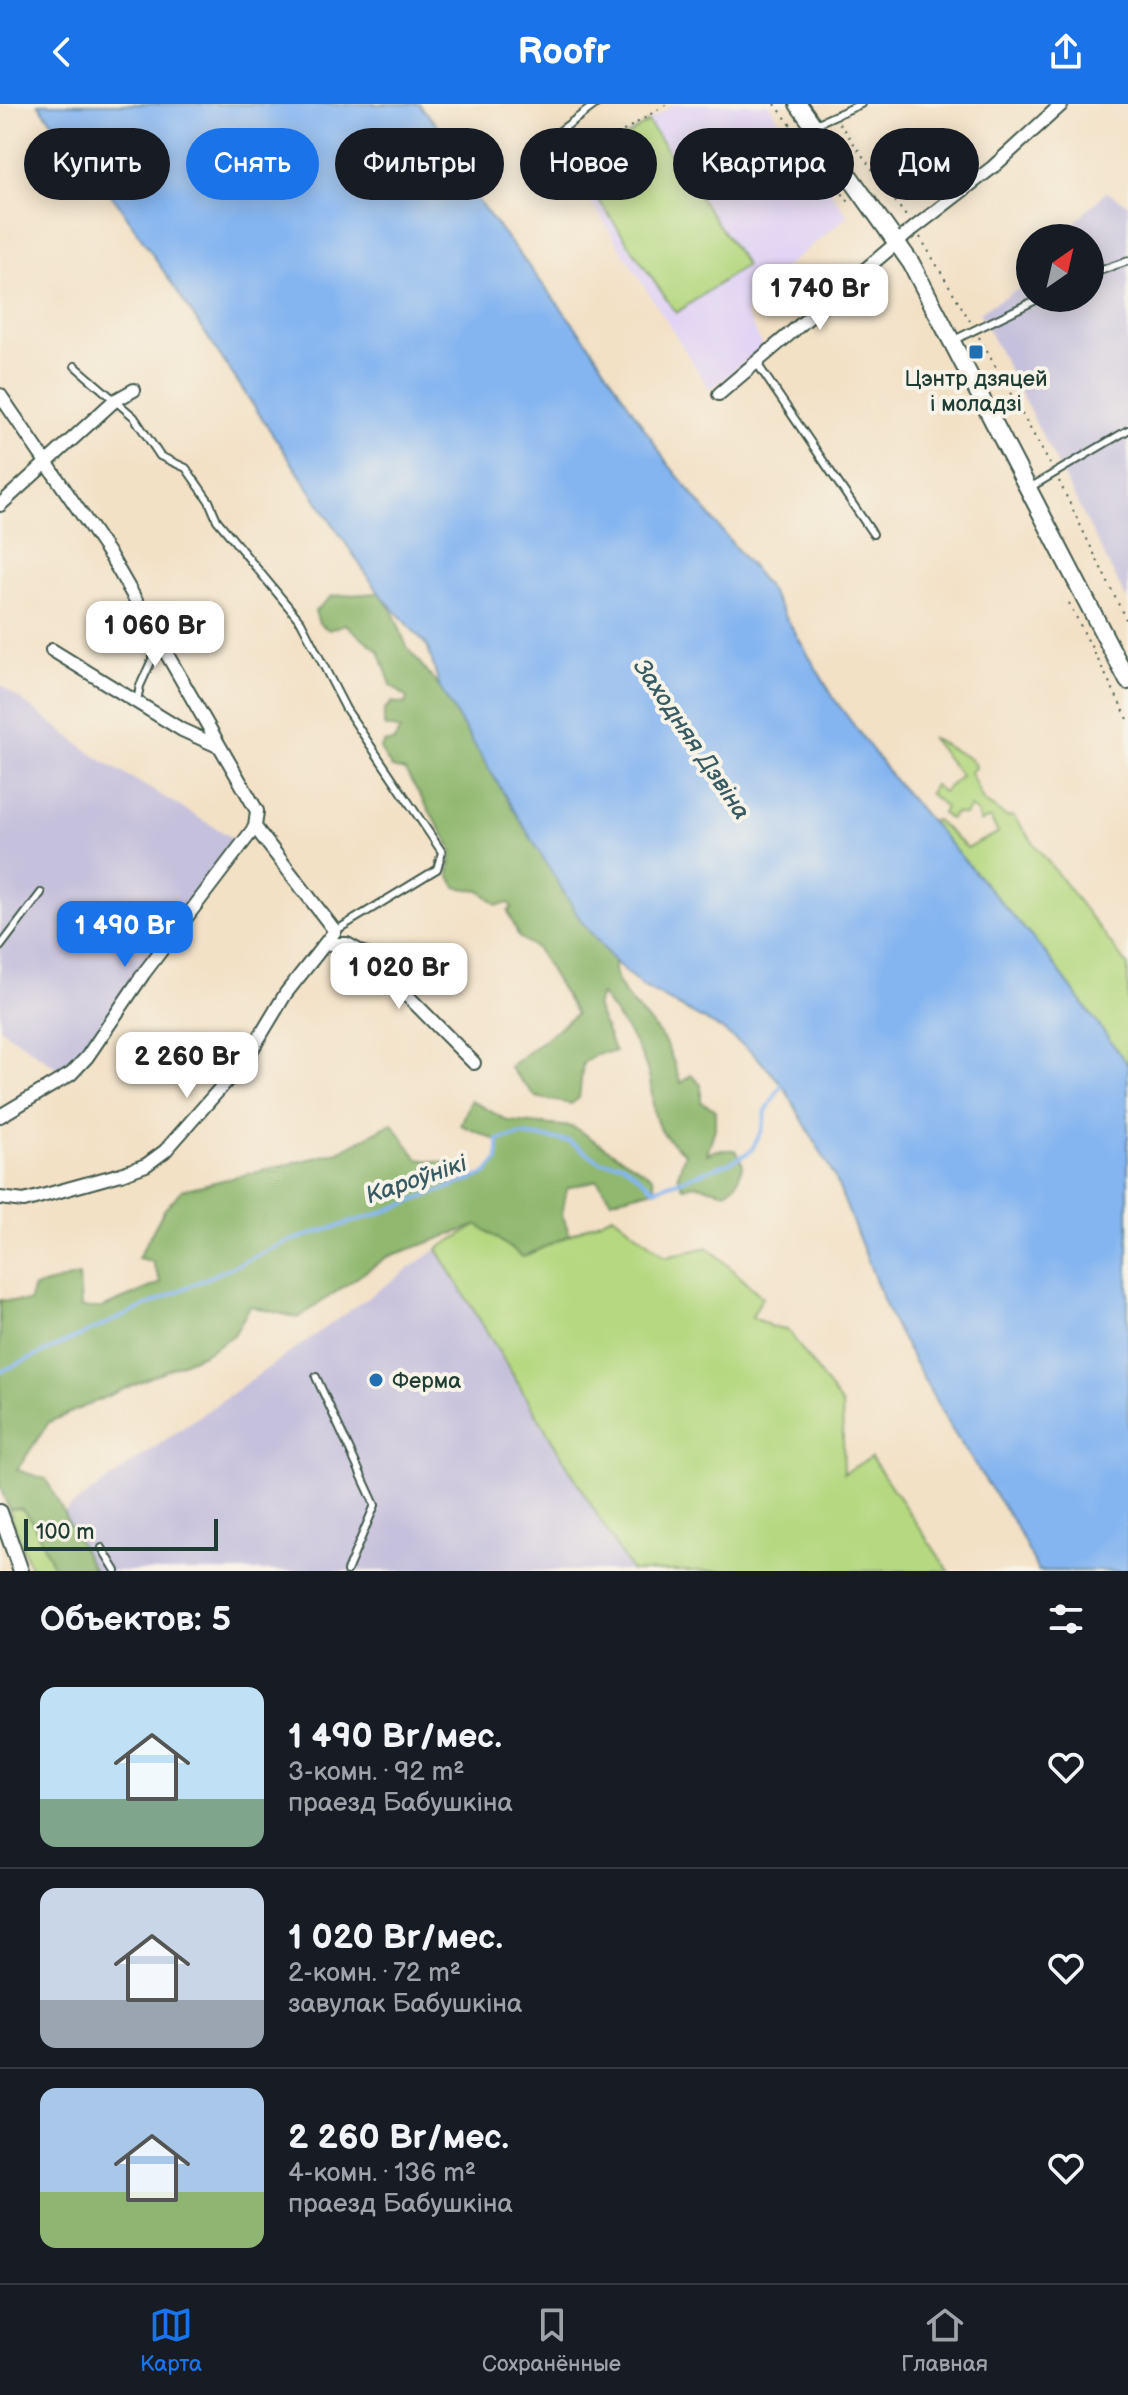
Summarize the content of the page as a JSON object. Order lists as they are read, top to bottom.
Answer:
{
  "water": ["Заходняя Дзвіна", "Кароўнікі"],
  "places": {
    "transit": ["Цэнтр дзяцей і моладзі"],
    "other": ["Ферма"]
  },
  "scale_bar": "100 m",
  "north": "top right",
  "page": {
    "header": "Roofr",
    "chip": [
      "Купить",
      "Снять",
      "Фильтры",
      "Новое",
      "Квартира",
      "Дом"
    ],
    "price": [
      "1 740 Br",
      "1 060 Br",
      "1 490 Br",
      "1 020 Br",
      "2 260 Br"
    ],
    "scale": "100 m",
    "heading": "Объектов: 5",
    "list": [
      {
        "name": "1 490 Br/мес.",
        "note": "3-комн. · 92 m² · праезд Бабушкіна"
      },
      {
        "name": "1 020 Br/мес.",
        "note": "2-комн. · 72 m² · завулак Бабушкіна"
      },
      {
        "name": "2 260 Br/мес.",
        "note": "4-комн. · 136 m² · праезд Бабушкіна"
      }
    ],
    "tabs": ["Карта", "Сохранённые", "Главная"]
  }
}
